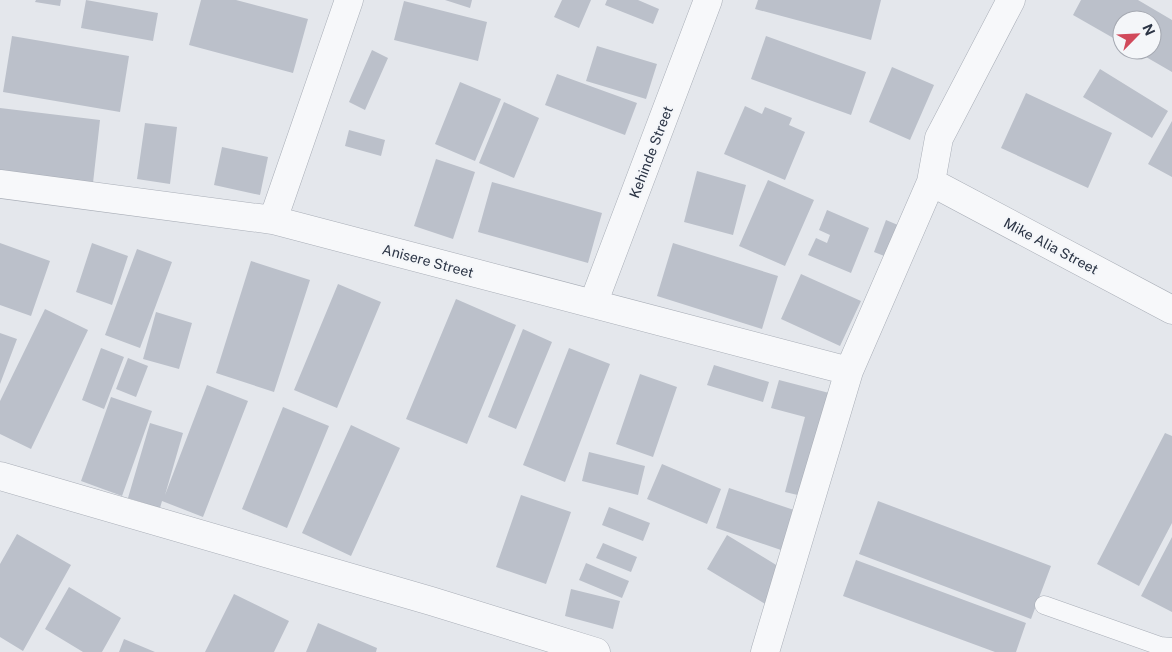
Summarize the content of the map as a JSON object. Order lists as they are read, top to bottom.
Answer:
{
  "streets": {
    "street": ["Kehinde Street", "Mike Alia Street", "Anisere Street"]
  },
  "crossings": [
    ["Kehinde Street", "Anisere Street"]
  ],
  "north": "top right"
}
